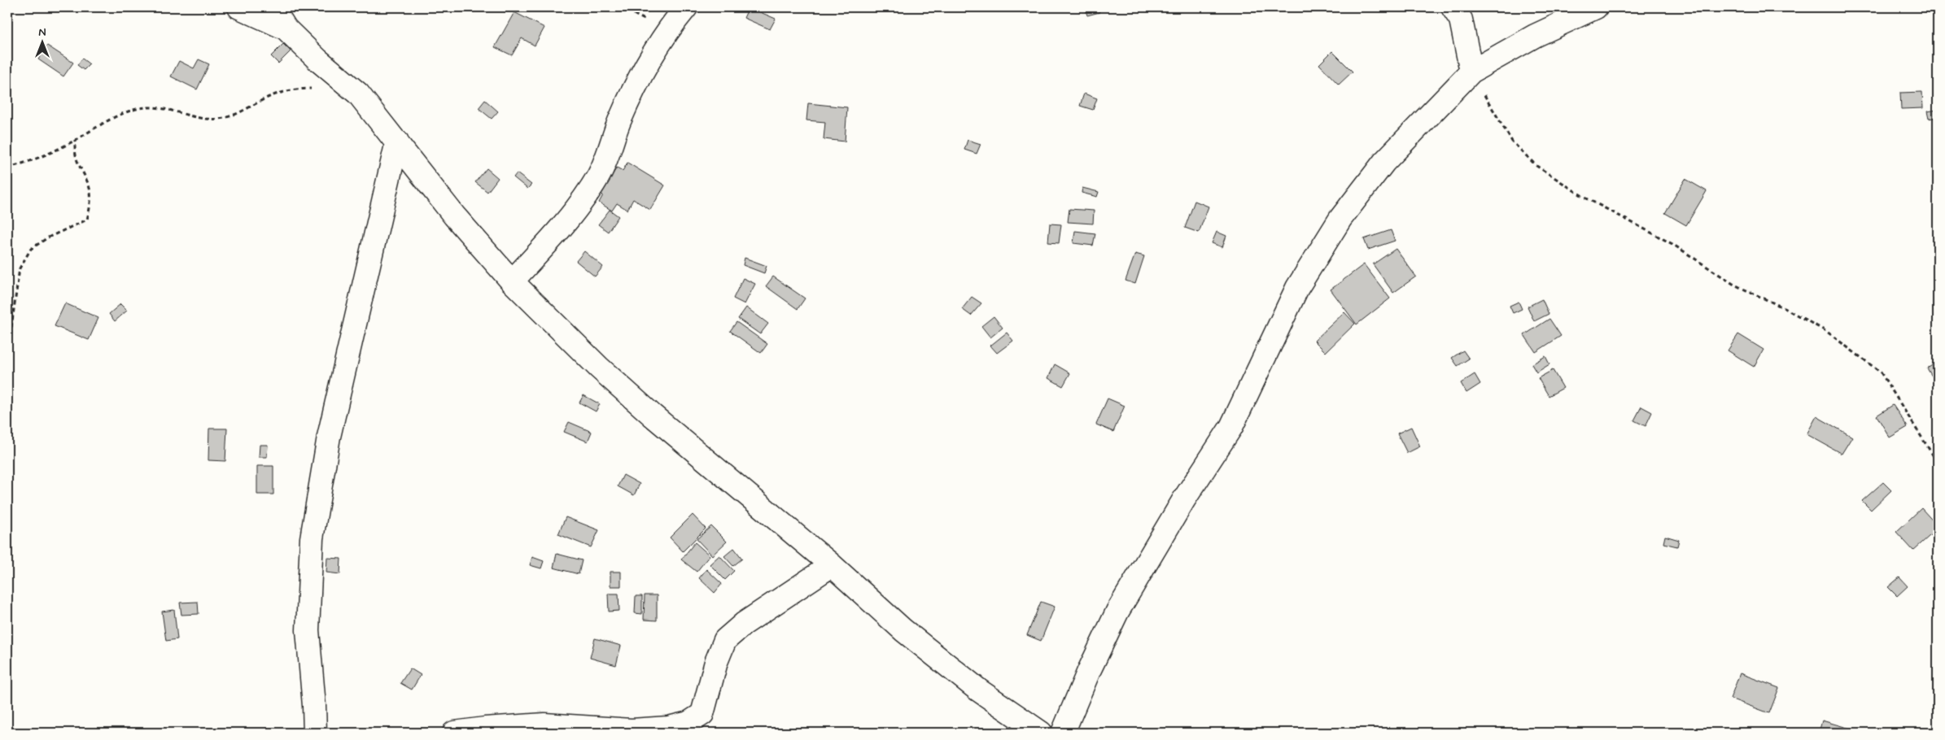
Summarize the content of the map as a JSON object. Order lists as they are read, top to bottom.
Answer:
{
  "north": "top"
}
